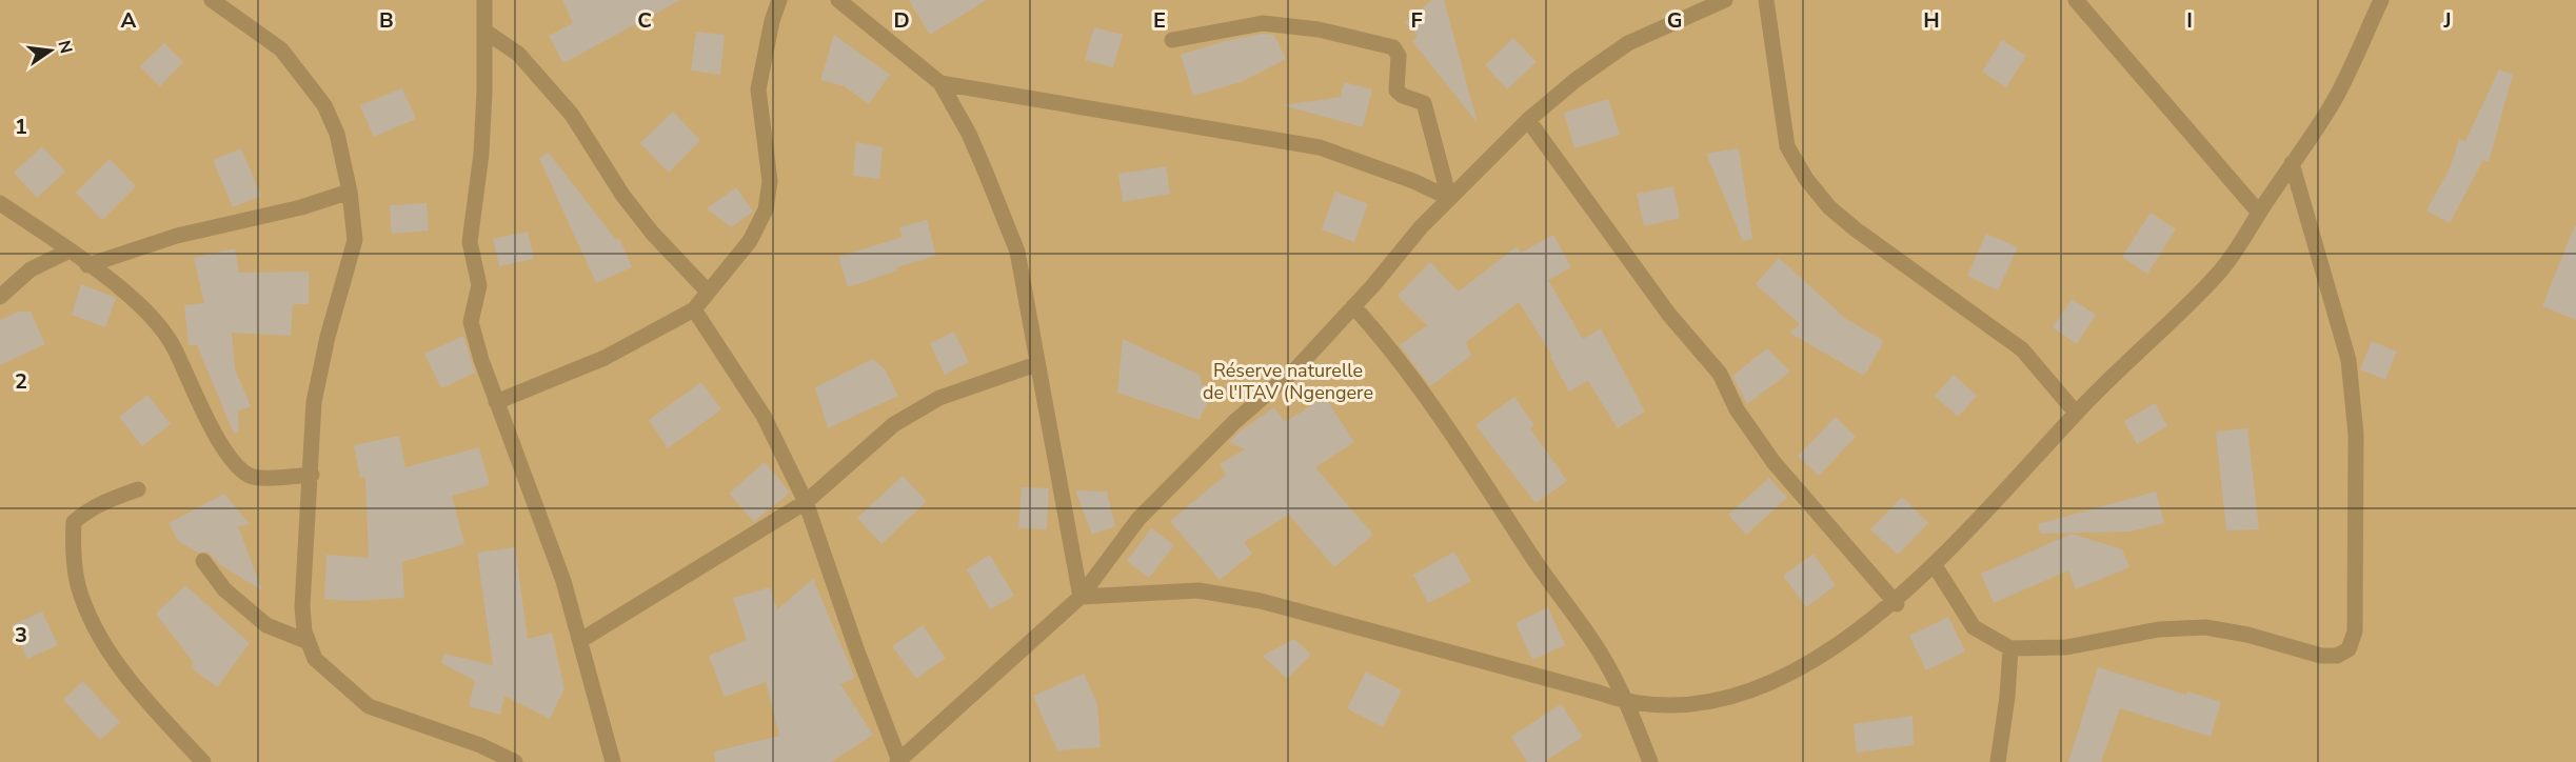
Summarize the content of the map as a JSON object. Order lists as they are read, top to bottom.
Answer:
{
  "parks": ["Réserve naturelle de l'ITAV (Ngengere"],
  "north": "right",
  "grid": {
    "columns": [
      "A",
      "B",
      "C",
      "D",
      "E",
      "F",
      "G",
      "H",
      "I",
      "J"
    ],
    "rows": ["1", "2", "3"]
  }
}
